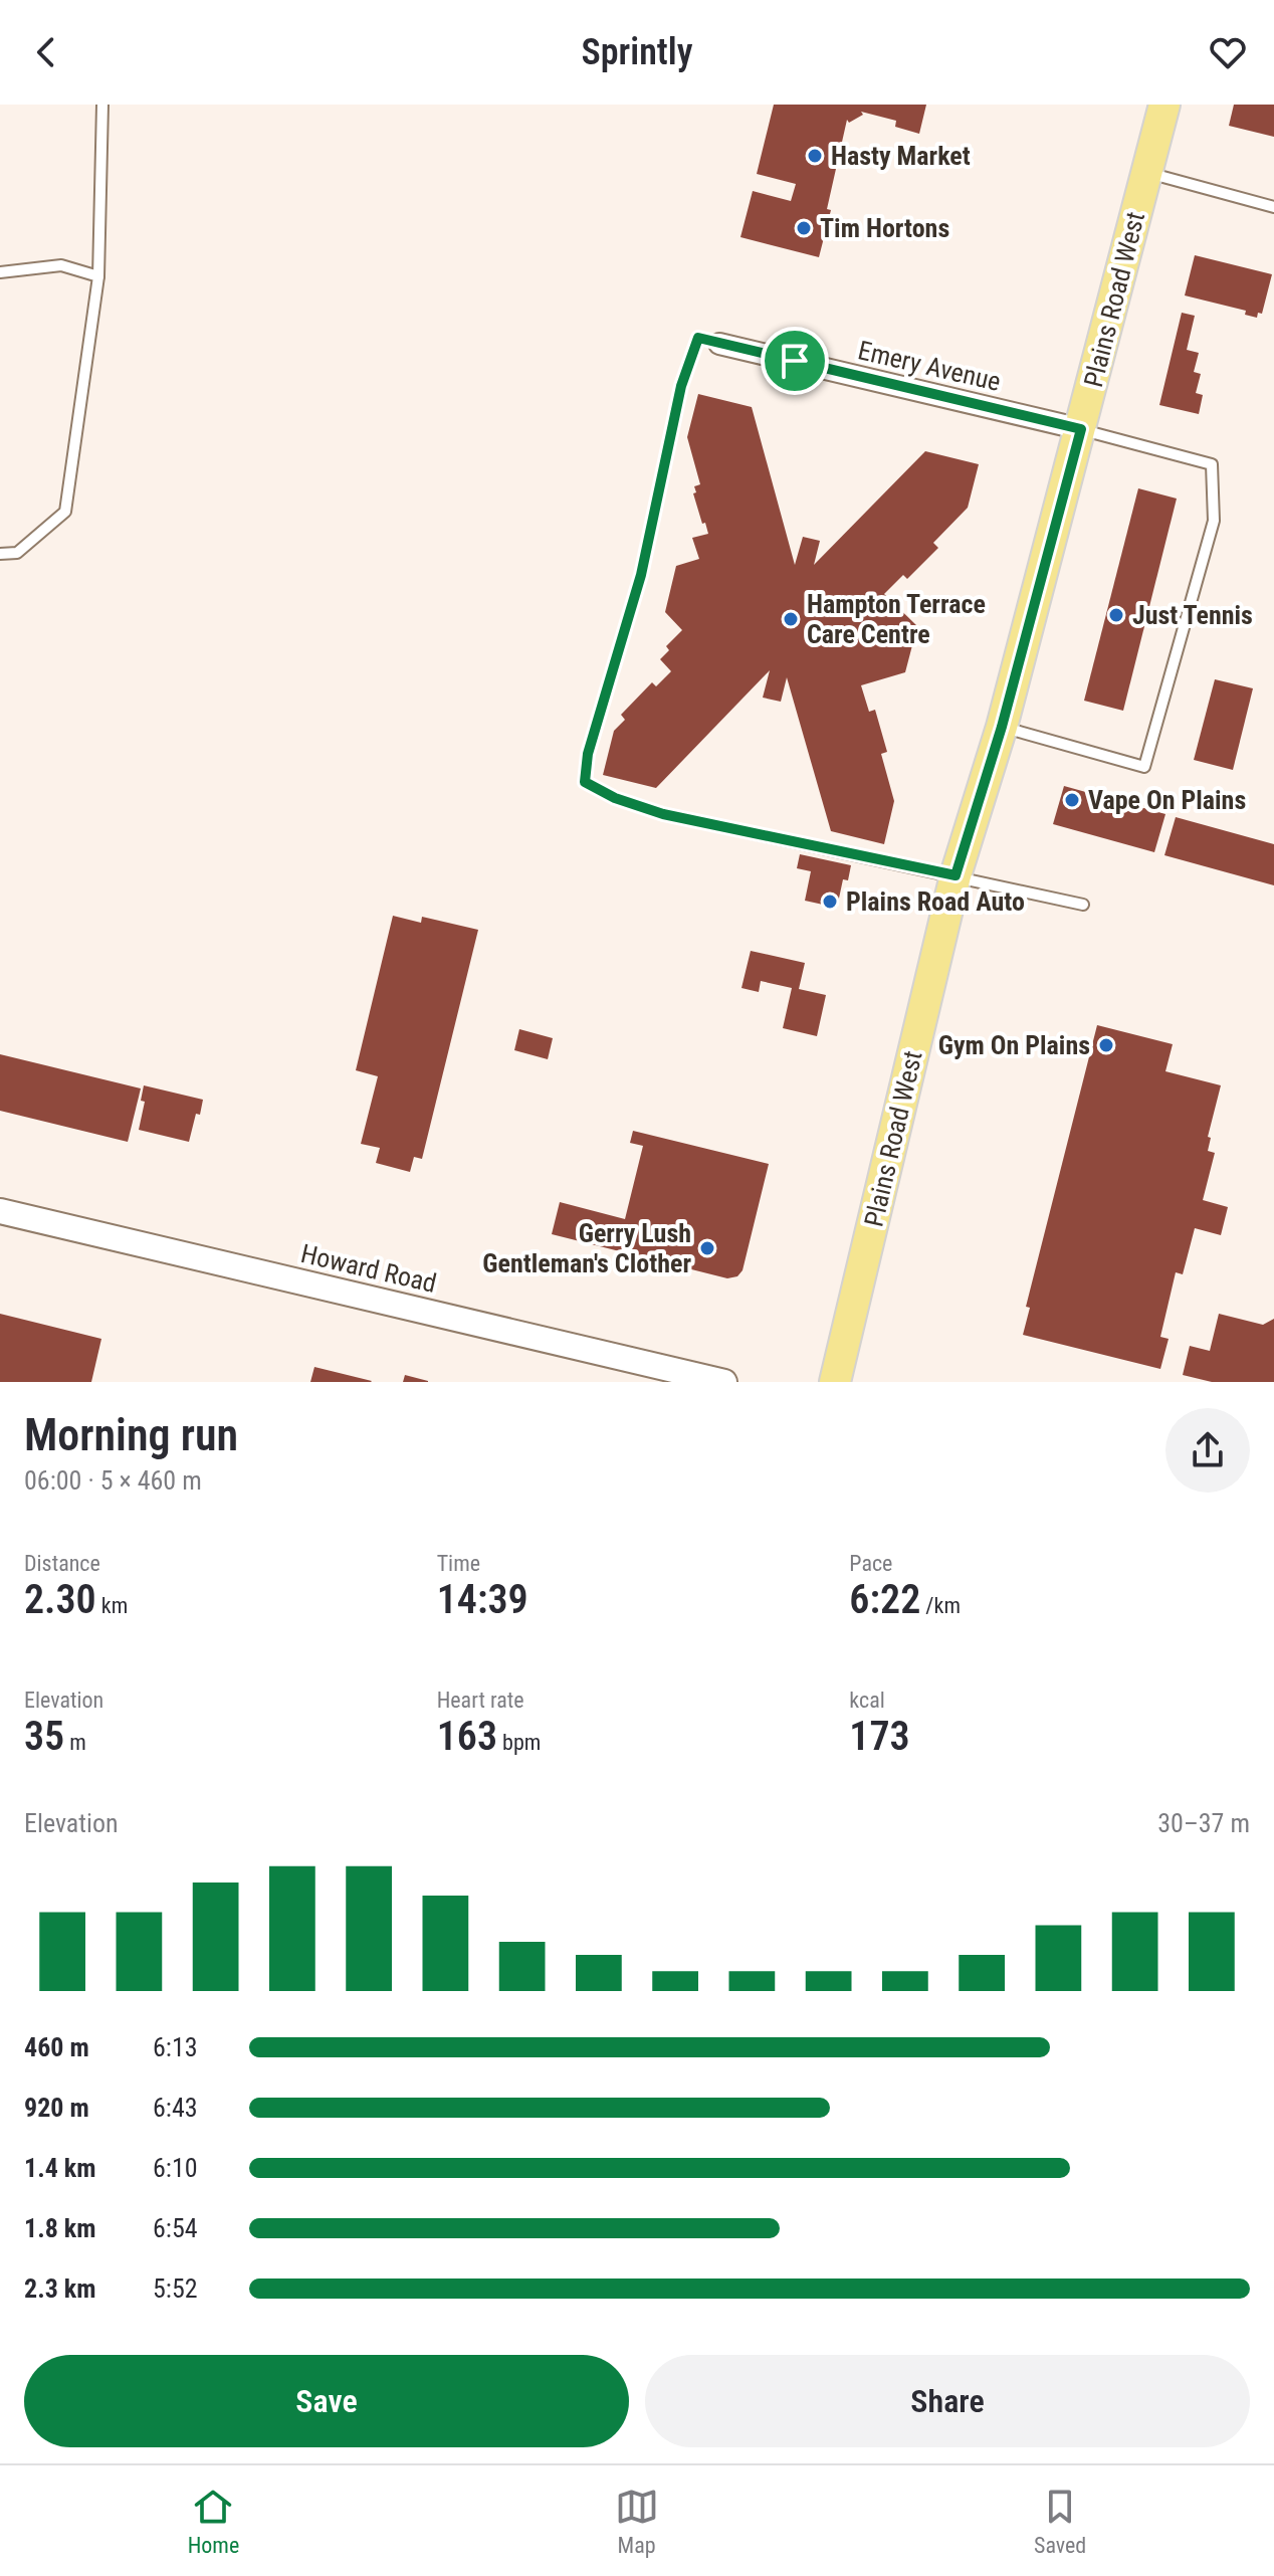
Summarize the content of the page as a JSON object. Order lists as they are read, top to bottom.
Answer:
{
  "streets": {
    "main road": ["Plains Road West"],
    "street": ["Emery Avenue", "Howard Road"]
  },
  "crossings": [
    ["Plains Road West", "Emery Avenue"]
  ],
  "places": [
    "Hasty Market",
    "Tim Hortons",
    "Just Tennis",
    "Hampton Terrace Care Centre",
    "Vape On Plains",
    "Plains Road Auto",
    "Gym On Plains",
    "Gerry Lush Gentleman's Clother"
  ],
  "page": {
    "header": "Sprintly",
    "heading": ["Morning run", "06:00 · 5 × 460 m"],
    "stats": [
      ["Distance", "2.30 km"],
      ["Time", "14:39"],
      ["Pace", "6:22 /km"],
      ["Elevation", "35 m"],
      ["Heart rate", "163 bpm"],
      ["kcal", "173"]
    ],
    "chart": ["Elevation", "30–37 m"],
    "list": [
      {
        "name": "460 m",
        "note": "6:13"
      },
      {
        "name": "920 m",
        "note": "6:43"
      },
      {
        "name": "1.4 km",
        "note": "6:10"
      },
      {
        "name": "1.8 km",
        "note": "6:54"
      },
      {
        "name": "2.3 km",
        "note": "5:52"
      }
    ],
    "buttons": ["Save", "Share"],
    "tabs": ["Home", "Map", "Saved"]
  }
}
